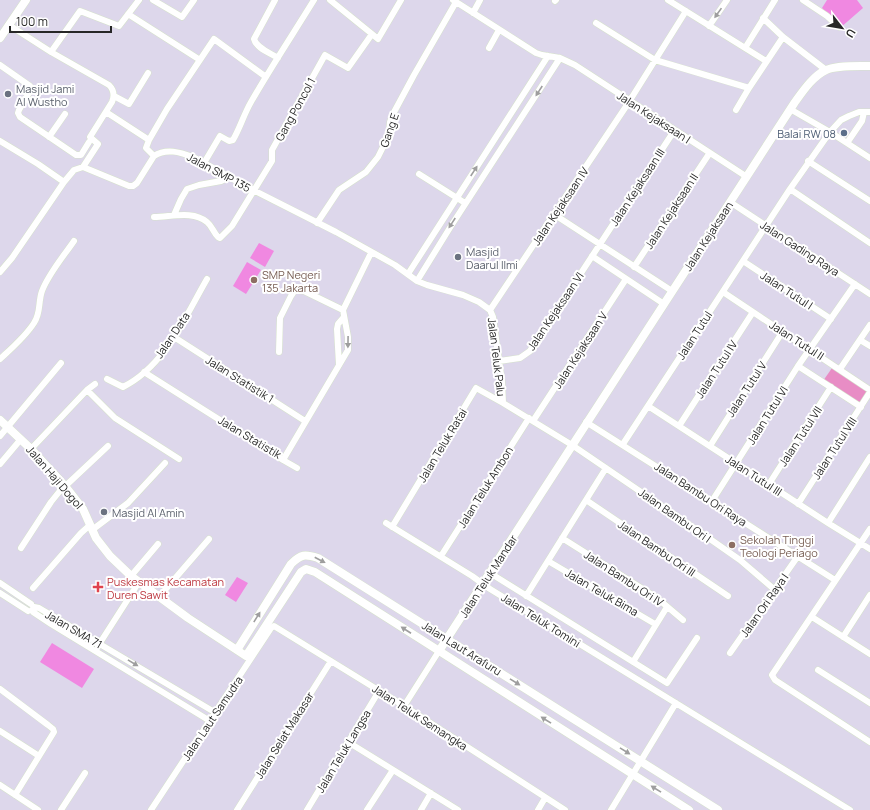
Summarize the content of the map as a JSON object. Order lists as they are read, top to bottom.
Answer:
{
  "streets": {
    "street": [
      "Gang Poncol 1",
      "Jalan Kejaksaan I",
      "Gang E",
      "Jalan SMP 135",
      "Jalan Kejaksaan III",
      "Jalan Kejaksaan IV",
      "Jalan Kejaksaan II",
      "Jalan Kejaksaan",
      "Jalan Gading Raya",
      "Jalan Tutul I",
      "Jalan Kejaksaan VI",
      "Jalan Data",
      "Jalan Tutul",
      "Jalan Tutul II",
      "Jalan Kejaksaan V",
      "Jalan Teluk Palu",
      "Jalan Tutul IV",
      "Jalan Statistik 1",
      "Jalan Tutul V",
      "Jalan Tutul VI",
      "Jalan Tutul VII",
      "Jalan Statistik",
      "Jalan Teluk Ratai",
      "Jalan Tutul VIII",
      "Jalan Tutul III",
      "Jalan Haji Dogol",
      "Jalan Teluk Ambon",
      "Jalan Bambu Ori Raya",
      "Jalan Bambu Ori I",
      "Jalan Bambu Ori III",
      "Jalan Teluk Mandar",
      "Jalan Bambu Ori IV",
      "Jalan Teluk Bima",
      "Jalan Ori Raya I",
      "Jalan Teluk Tomini",
      "Jalan SMA 71",
      "Jalan Laut Arafuru",
      "Jalan Teluk Semangka",
      "Jalan Laut Samudra",
      "Jalan Selat Makasar",
      "Jalan Teluk Langsa"
    ]
  },
  "crossings": [
    ["Gang Poncol 1", "Jalan SMP 135"],
    ["Jalan Kejaksaan I", "Gang E"],
    ["Jalan Kejaksaan I", "Jalan Kejaksaan III"],
    ["Jalan Kejaksaan I", "Jalan Kejaksaan IV"],
    ["Jalan Kejaksaan I", "Jalan Kejaksaan II"],
    ["Jalan Kejaksaan I", "Jalan Kejaksaan"],
    ["Gang E", "Jalan SMP 135"],
    ["Jalan SMP 135", "Jalan Teluk Palu"],
    ["Jalan Kejaksaan III", "Jalan Kejaksaan VI"],
    ["Jalan Kejaksaan IV", "Jalan Teluk Palu"],
    ["Jalan Kejaksaan", "Jalan Gading Raya"],
    ["Jalan Kejaksaan", "Jalan Teluk Palu"],
    ["Jalan Kejaksaan", "Jalan Bambu Ori Raya"],
    ["Jalan Kejaksaan", "Jalan Bambu Ori I"],
    ["Jalan Kejaksaan", "Jalan Teluk Mandar"],
    ["Jalan Gading Raya", "Jalan Tutul"],
    ["Jalan Gading Raya", "Jalan Tutul VI"],
    ["Jalan Tutul I", "Jalan Tutul"],
    ["Jalan Tutul I", "Jalan Tutul VI"],
    ["Jalan Kejaksaan VI", "Jalan Teluk Palu"],
    ["Jalan Data", "Jalan Statistik 1"],
    ["Jalan Data", "Jalan Statistik"],
    ["Jalan Tutul", "Jalan Tutul II"],
    ["Jalan Tutul", "Jalan Tutul III"],
    ["Jalan Tutul", "Jalan Bambu Ori Raya"],
    ["Jalan Tutul II", "Jalan Tutul IV"],
    ["Jalan Tutul II", "Jalan Tutul V"],
    ["Jalan Tutul II", "Jalan Tutul VI"],
    ["Jalan Tutul II", "Jalan Tutul VIII"],
    ["Jalan Kejaksaan V", "Jalan Teluk Palu"],
    ["Jalan Kejaksaan V", "Jalan Teluk Ambon"],
    ["Jalan Teluk Palu", "Jalan Teluk Ratai"],
    ["Jalan Teluk Palu", "Jalan Teluk Ambon"],
    ["Jalan Teluk Palu", "Jalan Bambu Ori I"],
    ["Jalan Teluk Palu", "Jalan Teluk Mandar"],
    ["Jalan Tutul IV", "Jalan Tutul III"],
    ["Jalan Statistik 1", "Jalan Statistik"],
    ["Jalan Tutul V", "Jalan Tutul III"],
    ["Jalan Tutul VI", "Jalan Tutul III"],
    ["Jalan Tutul VI", "Jalan Bambu Ori Raya"],
    ["Jalan Tutul VII", "Jalan Tutul III"],
    ["Jalan Teluk Ratai", "Jalan Teluk Tomini"],
    ["Jalan Tutul VIII", "Jalan Tutul III"],
    ["Jalan Haji Dogol", "Jalan Laut Arafuru"],
    ["Jalan Haji Dogol", "Jalan Laut Samudra"],
    ["Jalan Teluk Ambon", "Jalan Teluk Tomini"],
    ["Jalan Bambu Ori Raya", "Jalan Ori Raya I"],
    ["Jalan Bambu Ori I", "Jalan Teluk Mandar"],
    ["Jalan Bambu Ori I", "Jalan Ori Raya I"],
    ["Jalan Teluk Mandar", "Jalan Teluk Tomini"],
    ["Jalan Teluk Mandar", "Jalan Laut Arafuru"],
    ["Jalan Teluk Mandar", "Jalan Teluk Semangka"],
    ["Jalan SMA 71", "Jalan Laut Samudra"],
    ["Jalan Laut Arafuru", "Jalan Laut Samudra"],
    ["Jalan Teluk Semangka", "Jalan Laut Samudra"],
    ["Jalan Teluk Semangka", "Jalan Selat Makasar"],
    ["Jalan Teluk Semangka", "Jalan Teluk Langsa"]
  ],
  "places": {
    "other": [
      "Masjid Jami Al Wustho",
      "Balai RW 08",
      "Masjid Daarul Ilmi",
      "SMP Negeri 135 Jakarta",
      "Masjid Al Amin",
      "Sekolah Tinggi Teologi Periago"
    ],
    "health": ["Puskesmas Kecamatan Duren Sawit"]
  },
  "scale_bar": "100 m",
  "north": "bottom right"
}
